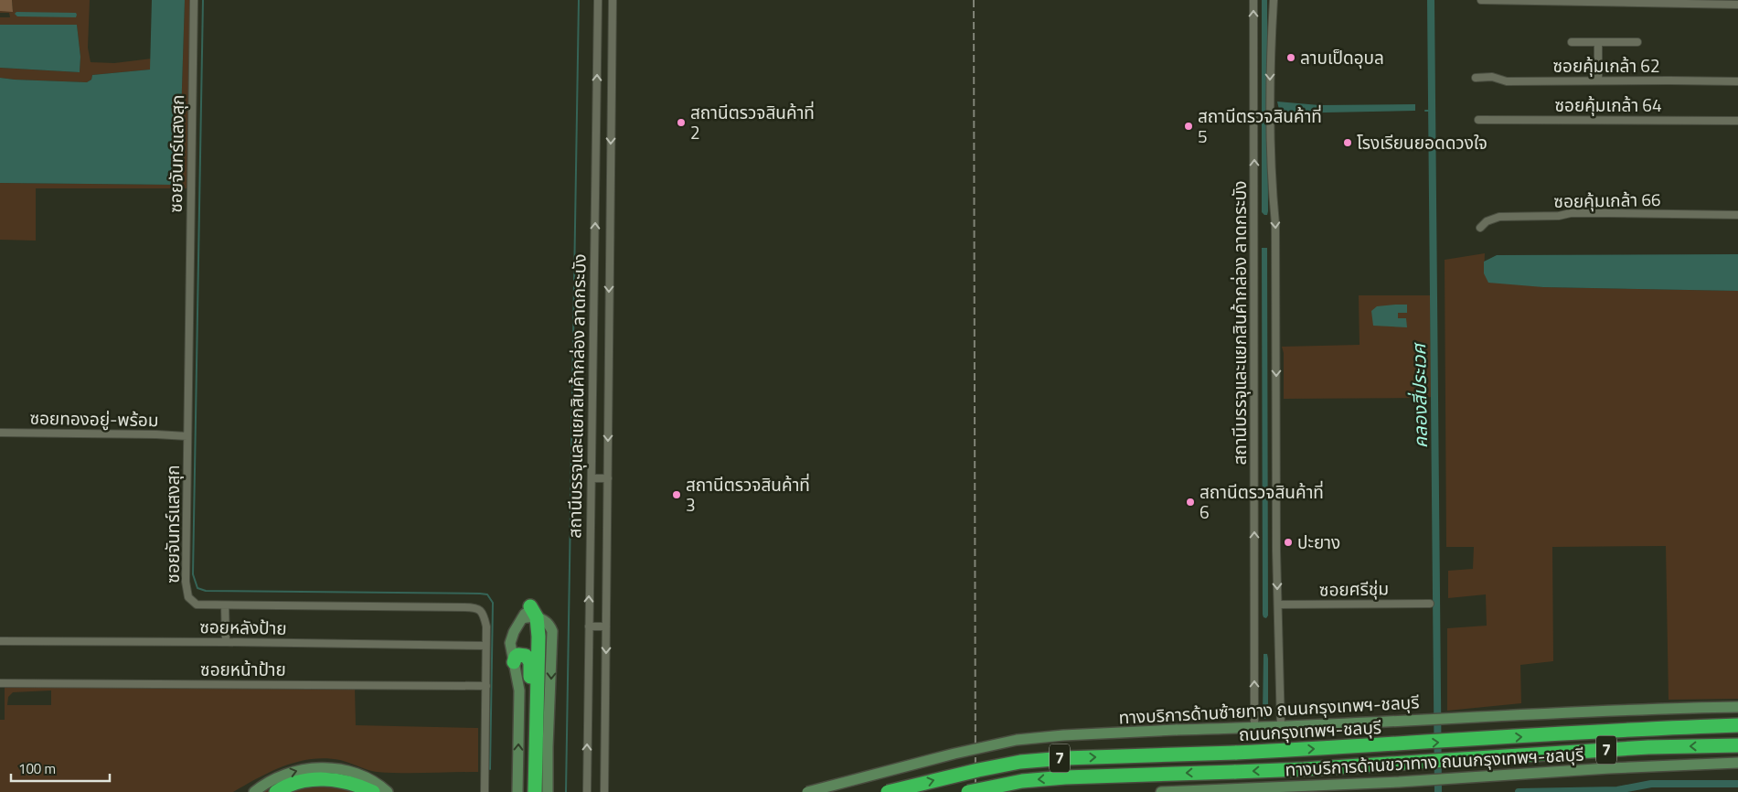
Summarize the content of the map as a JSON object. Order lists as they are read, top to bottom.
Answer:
{
  "streets": {
    "highway": ["ถนนกรุงเทพฯ-ชลบุรี", "7"],
    "main road": ["ทางบริการด้านซ้ายทาง ถนนกรุงเทพฯ-ชลบุรี", "ทางบริการด้านขวาทาง ถนนกรุงเทพฯ-ชลบุรี"],
    "street": [
      "ซอยคุ้มเกล้า 62",
      "ซอยคุ้มเกล้า 64",
      "ซอยจันทร์แสงสุก",
      "ซอยคุ้มเกล้า 66",
      "สถานีบรรจุและแยกสินค้ากล่อง ลาดกระบัง",
      "ซอยทองอยู่-พร้อม",
      "ซอยศรีชุ่ม",
      "ซอยหลังป้าย",
      "ซอยหน้าป้าย"
    ]
  },
  "crossings": [
    ["ซอยจันทร์แสงสุก", "ซอยทองอยู่-พร้อม"],
    ["ซอยจันทร์แสงสุก", "ซอยหลังป้าย"],
    ["ซอยจันทร์แสงสุก", "ซอยหน้าป้าย"],
    ["สถานีบรรจุและแยกสินค้ากล่อง ลาดกระบัง", "ซอยศรีชุ่ม"],
    ["สถานีบรรจุและแยกสินค้ากล่อง ลาดกระบัง", "ทางบริการด้านซ้ายทาง ถนนกรุงเทพฯ-ชลบุรี"]
  ],
  "water": ["คลองสี่ประเวศ"],
  "places": [
    "ลาบเป็ดอุบล",
    "สถานีตรวจสินค้าที่ 2",
    "สถานีตรวจสินค้าที่ 5",
    "โรงเรียนยอดดวงใจ",
    "สถานีตรวจสินค้าที่ 3",
    "สถานีตรวจสินค้าที่ 6",
    "ปะยาง"
  ],
  "scale_bar": "100 m"
}
